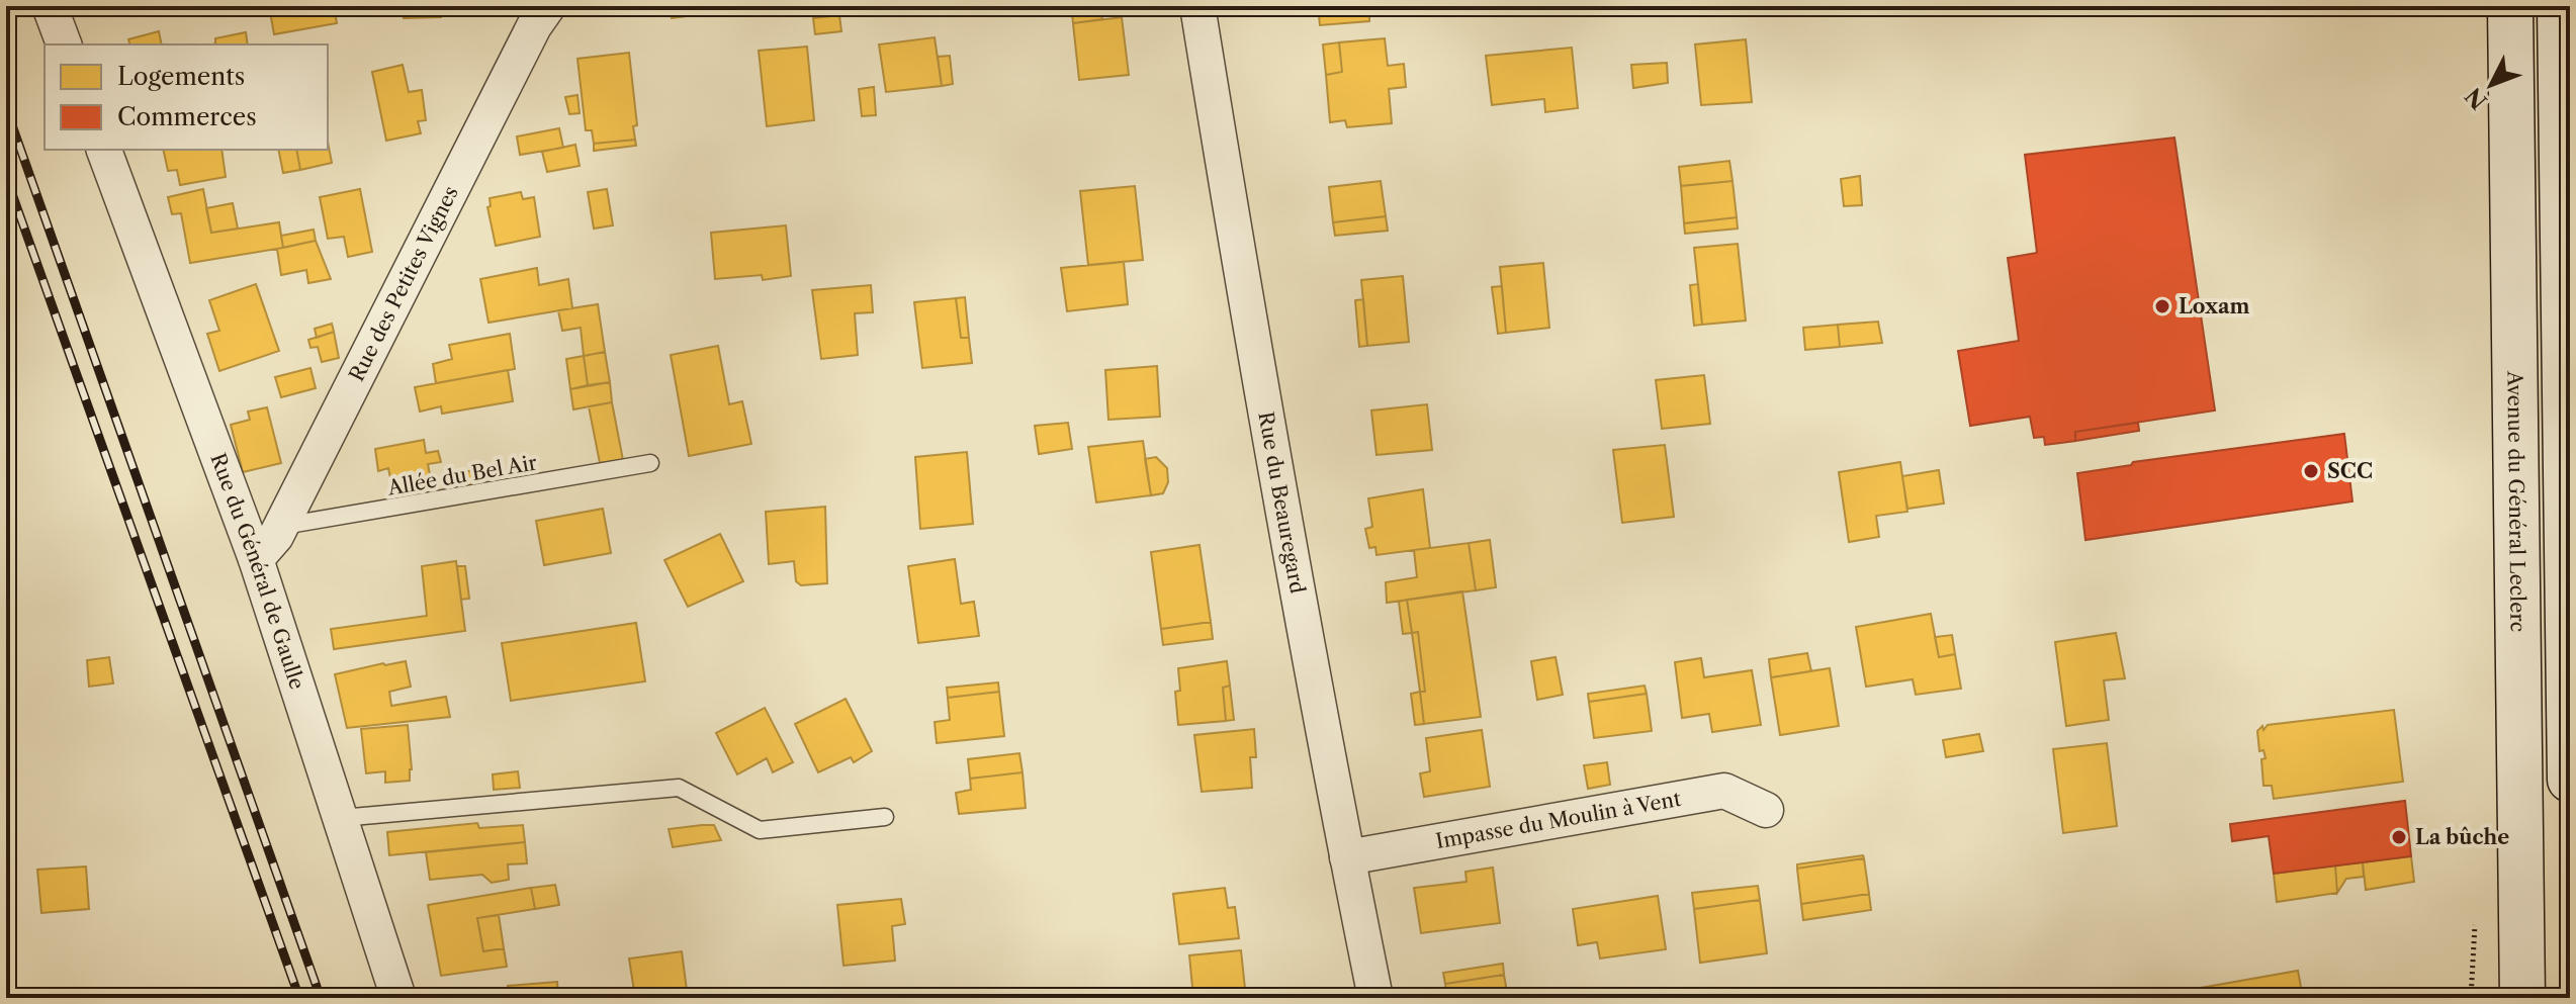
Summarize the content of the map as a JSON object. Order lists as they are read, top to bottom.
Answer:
{
  "streets": {
    "main road": ["Avenue du Général Leclerc"],
    "street": [
      "Rue des Petites Vignes",
      "Rue du Beauregard",
      "Rue du Général de Gaulle",
      "Impasse du Moulin à Vent"
    ],
    "lane": ["Allée du Bel Air"]
  },
  "crossings": [
    ["Rue des Petites Vignes", "Allée du Bel Air"],
    ["Rue des Petites Vignes", "Rue du Général de Gaulle"],
    ["Rue du Beauregard", "Impasse du Moulin à Vent"]
  ],
  "places": ["Loxam", "SCC", "La bûche"],
  "legend": ["Logements", "Commerces"],
  "north": "bottom left"
}
